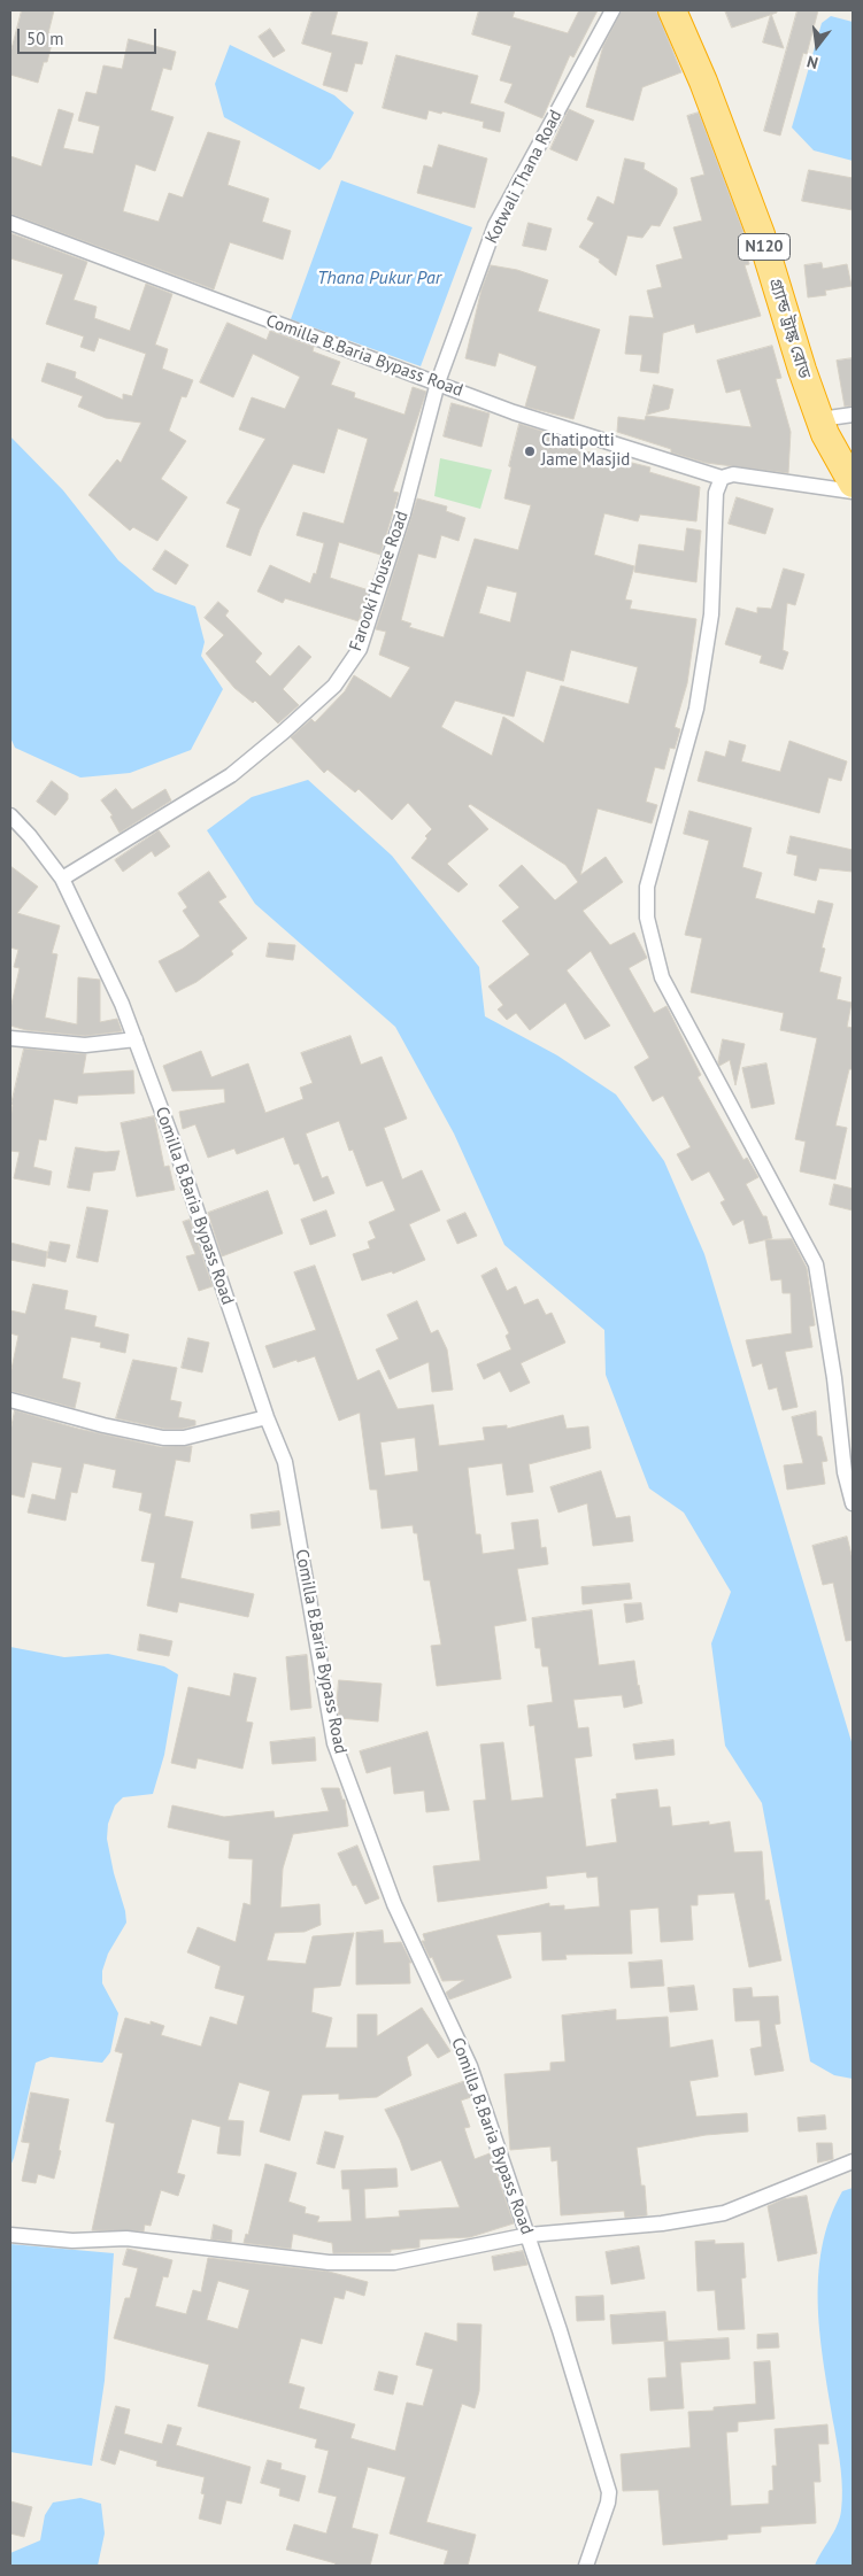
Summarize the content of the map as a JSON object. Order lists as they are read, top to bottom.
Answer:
{
  "streets": {
    "highway": ["N120", "গ্র্যান্ড ট্রাঙ্ক রোড"],
    "street": ["Kotwali Thana Road", "Comilla B.Baria Bypass Road", "Farooki House Road"]
  },
  "crossings": [
    ["Kotwali Thana Road", "Comilla B.Baria Bypass Road"],
    ["Kotwali Thana Road", "Farooki House Road"],
    ["Comilla B.Baria Bypass Road", "Farooki House Road"]
  ],
  "water": ["Thana Pukur Par"],
  "places": ["Chatipotti Jame Masjid"],
  "scale_bar": "50 m",
  "north": "bottom"
}
